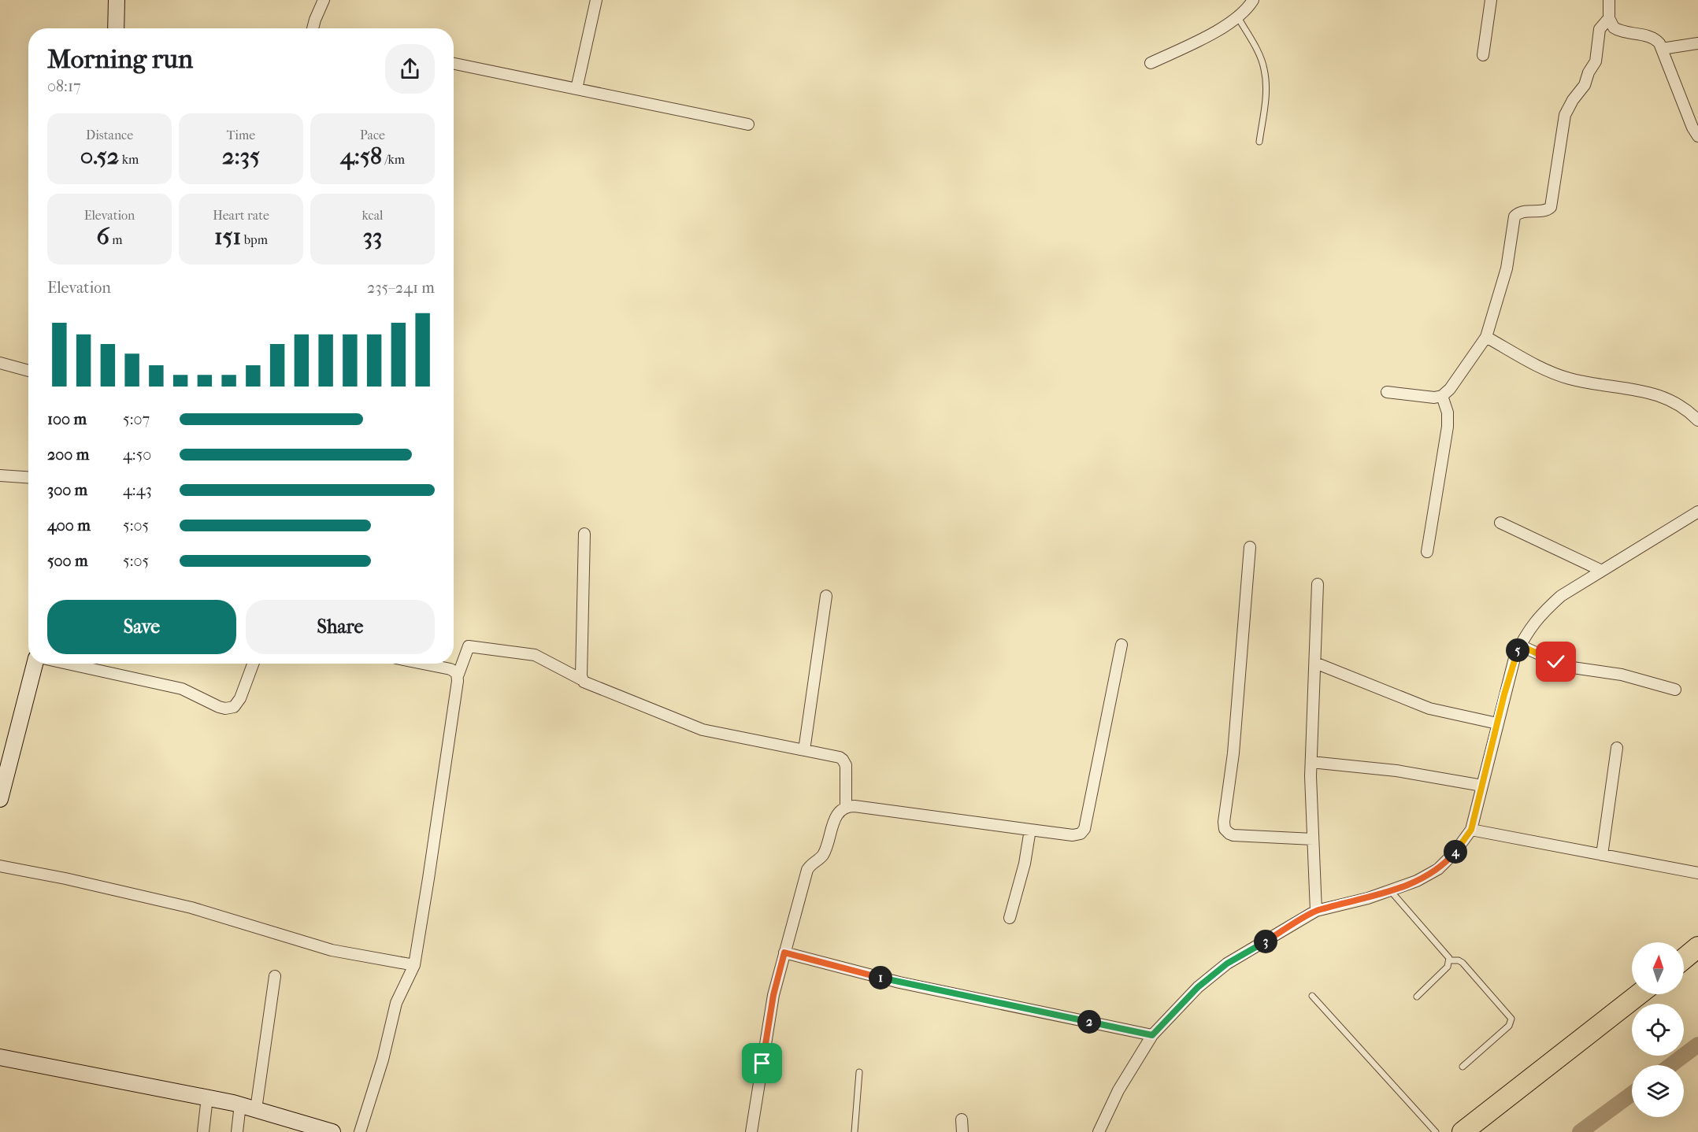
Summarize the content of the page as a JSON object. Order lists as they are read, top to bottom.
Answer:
{
  "north": "top",
  "page": {
    "heading": ["Morning run", "08:17"],
    "stats": [
      ["Distance", "0.52 km"],
      ["Time", "2:35"],
      ["Pace", "4:58 /km"],
      ["Elevation", "6 m"],
      ["Heart rate", "151 bpm"],
      ["kcal", "33"]
    ],
    "chart": ["Elevation", "235–241 m"],
    "list": [
      {
        "name": "100 m",
        "note": "5:07"
      },
      {
        "name": "200 m",
        "note": "4:50"
      },
      {
        "name": "300 m",
        "note": "4:43"
      },
      {
        "name": "400 m",
        "note": "5:05"
      },
      {
        "name": "500 m",
        "note": "5:05"
      }
    ],
    "buttons": ["Save", "Share"],
    "pins": [
      "5",
      "4",
      "3",
      "1",
      "2"
    ]
  }
}
